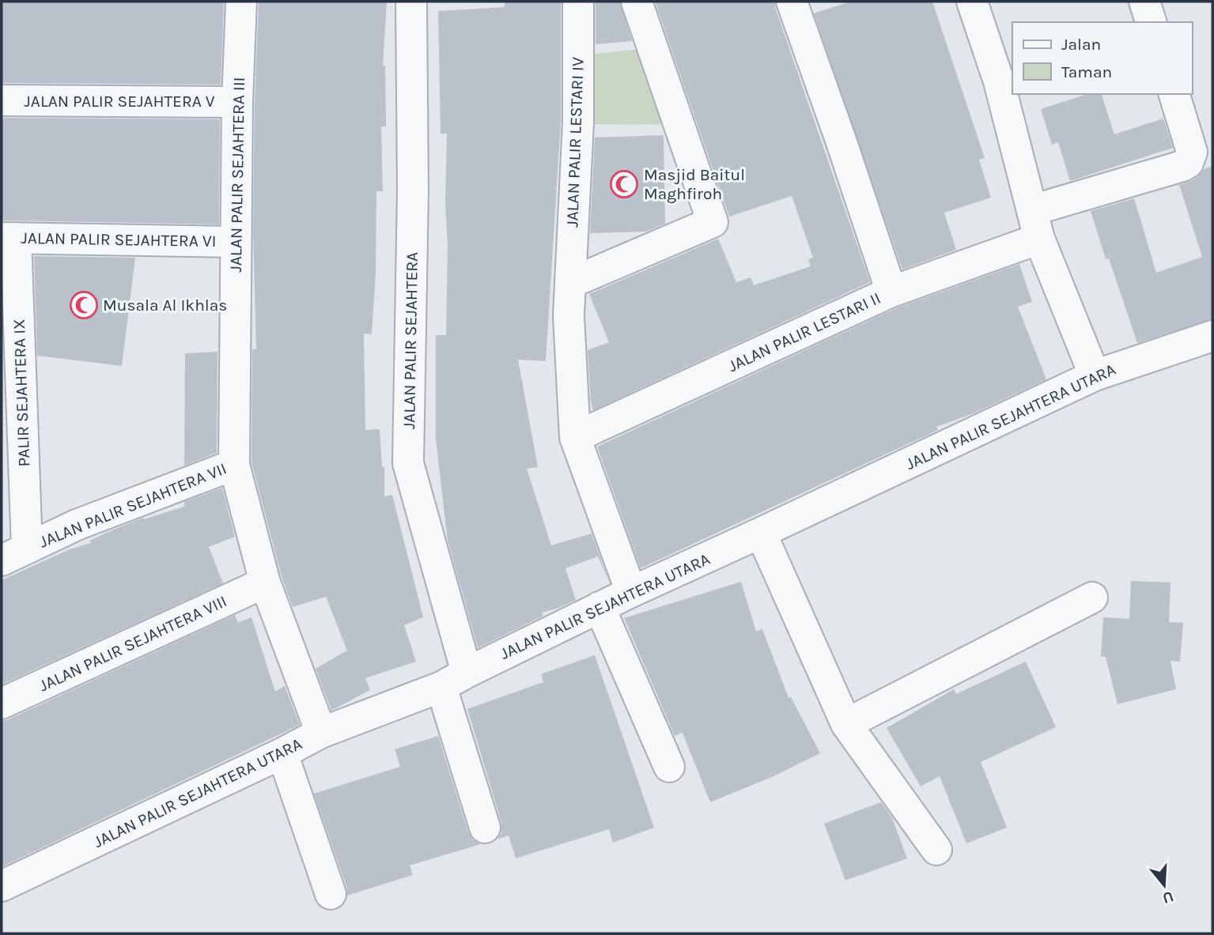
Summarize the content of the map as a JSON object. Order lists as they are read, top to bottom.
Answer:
{
  "streets": {
    "street": [
      "JALAN PALIR SEJAHTERA V",
      "JALAN PALIR LESTARI IV",
      "JALAN PALIR SEJAHTERA III",
      "JALAN PALIR SEJAHTERA VI",
      "JALAN PALIR LESTARI II",
      "JALAN PALIR SEJAHTERA",
      "PALIR SEJAHTERA IX",
      "JALAN PALIR SEJAHTERA UTARA",
      "JALAN PALIR SEJAHTERA VII",
      "JALAN PALIR SEJAHTERA VIII"
    ]
  },
  "crossings": [
    ["JALAN PALIR SEJAHTERA V", "JALAN PALIR SEJAHTERA III"],
    ["JALAN PALIR LESTARI IV", "JALAN PALIR LESTARI II"],
    ["JALAN PALIR LESTARI IV", "JALAN PALIR SEJAHTERA UTARA"],
    ["JALAN PALIR SEJAHTERA III", "JALAN PALIR SEJAHTERA VI"],
    ["JALAN PALIR SEJAHTERA III", "JALAN PALIR SEJAHTERA UTARA"],
    ["JALAN PALIR SEJAHTERA III", "JALAN PALIR SEJAHTERA VII"],
    ["JALAN PALIR SEJAHTERA III", "JALAN PALIR SEJAHTERA VIII"],
    ["JALAN PALIR SEJAHTERA VI", "PALIR SEJAHTERA IX"],
    ["JALAN PALIR SEJAHTERA", "JALAN PALIR SEJAHTERA UTARA"],
    ["PALIR SEJAHTERA IX", "JALAN PALIR SEJAHTERA VII"]
  ],
  "places": {
    "mosque": ["Masjid Baitul Maghfiroh", "Musala Al Ikhlas"]
  },
  "legend": ["Jalan", "Taman"],
  "north": "bottom"
}
